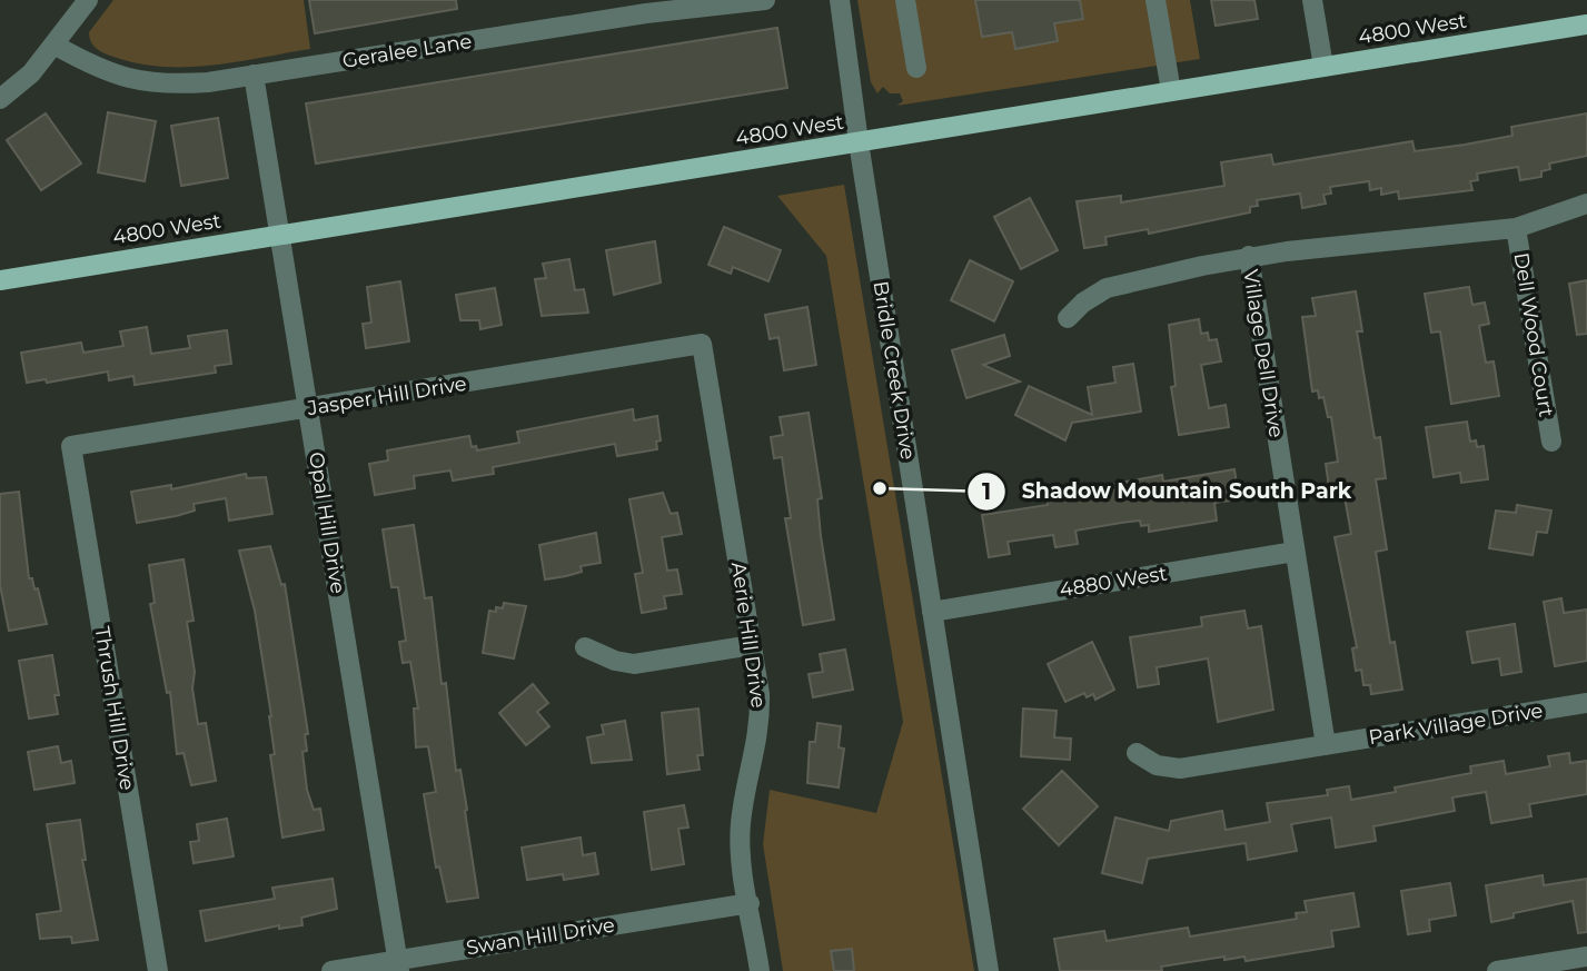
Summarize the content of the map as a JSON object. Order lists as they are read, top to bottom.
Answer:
{
  "streets": {
    "main road": ["4800 West"],
    "street": [
      "Geralee Lane",
      "Dell Wood Court",
      "Village Dell Drive",
      "Bridle Creek Drive",
      "Jasper Hill Drive",
      "Opal Hill Drive",
      "4880 West",
      "Aerie Hill Drive",
      "Thrush Hill Drive",
      "Park Village Drive",
      "Swan Hill Drive"
    ]
  },
  "crossings": [
    ["4800 West", "Bridle Creek Drive"],
    ["4800 West", "Opal Hill Drive"],
    ["Geralee Lane", "Opal Hill Drive"],
    ["Dell Wood Court", "Village Dell Drive"],
    ["Village Dell Drive", "4880 West"],
    ["Village Dell Drive", "Park Village Drive"],
    ["Bridle Creek Drive", "4880 West"],
    ["Jasper Hill Drive", "Opal Hill Drive"],
    ["Jasper Hill Drive", "Aerie Hill Drive"],
    ["Jasper Hill Drive", "Thrush Hill Drive"],
    ["Opal Hill Drive", "Swan Hill Drive"],
    ["Aerie Hill Drive", "Swan Hill Drive"]
  ],
  "places": ["Shadow Mountain South Park"]
}
